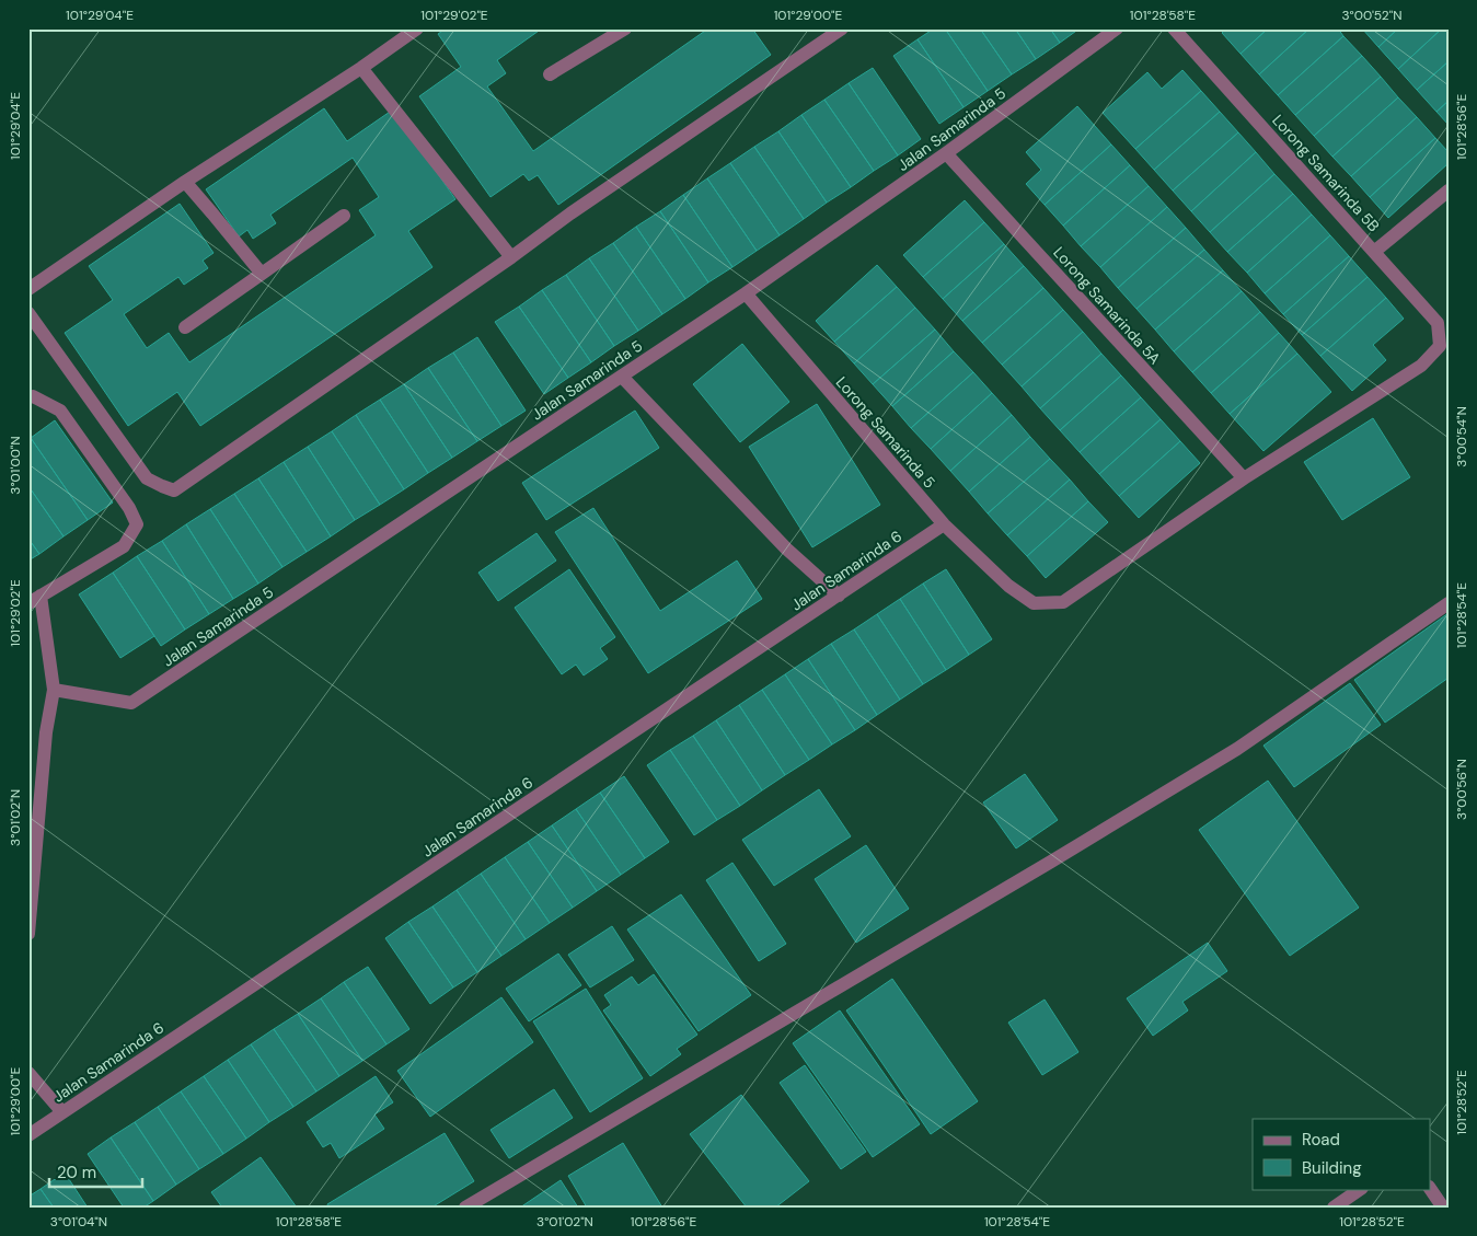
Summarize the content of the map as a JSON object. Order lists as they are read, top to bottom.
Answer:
{
  "streets": {
    "street": [
      "Jalan Samarinda 5",
      "Lorong Samarinda 5B",
      "Lorong Samarinda 5A",
      "Lorong Samarinda 5",
      "Jalan Samarinda 6"
    ]
  },
  "crossings": [
    ["Jalan Samarinda 5", "Lorong Samarinda 5A"],
    ["Jalan Samarinda 5", "Lorong Samarinda 5"],
    ["Lorong Samarinda 5B", "Lorong Samarinda 5"],
    ["Lorong Samarinda 5A", "Lorong Samarinda 5"],
    ["Lorong Samarinda 5", "Jalan Samarinda 6"]
  ],
  "legend": ["Road", "Building"],
  "scale_bar": "20 m",
  "coordinates": [
    "101°29'04\"E",
    "101°29'02\"E",
    "101°29'00\"E",
    "101°28'58\"E",
    "3°00'52\"N",
    "101°28'56\"E",
    "3°00'54\"N",
    "3°01'00\"N",
    "101°28'54\"E",
    "3°00'56\"N",
    "3°01'02\"N",
    "101°28'52\"E",
    "3°01'04\"N"
  ]
}
